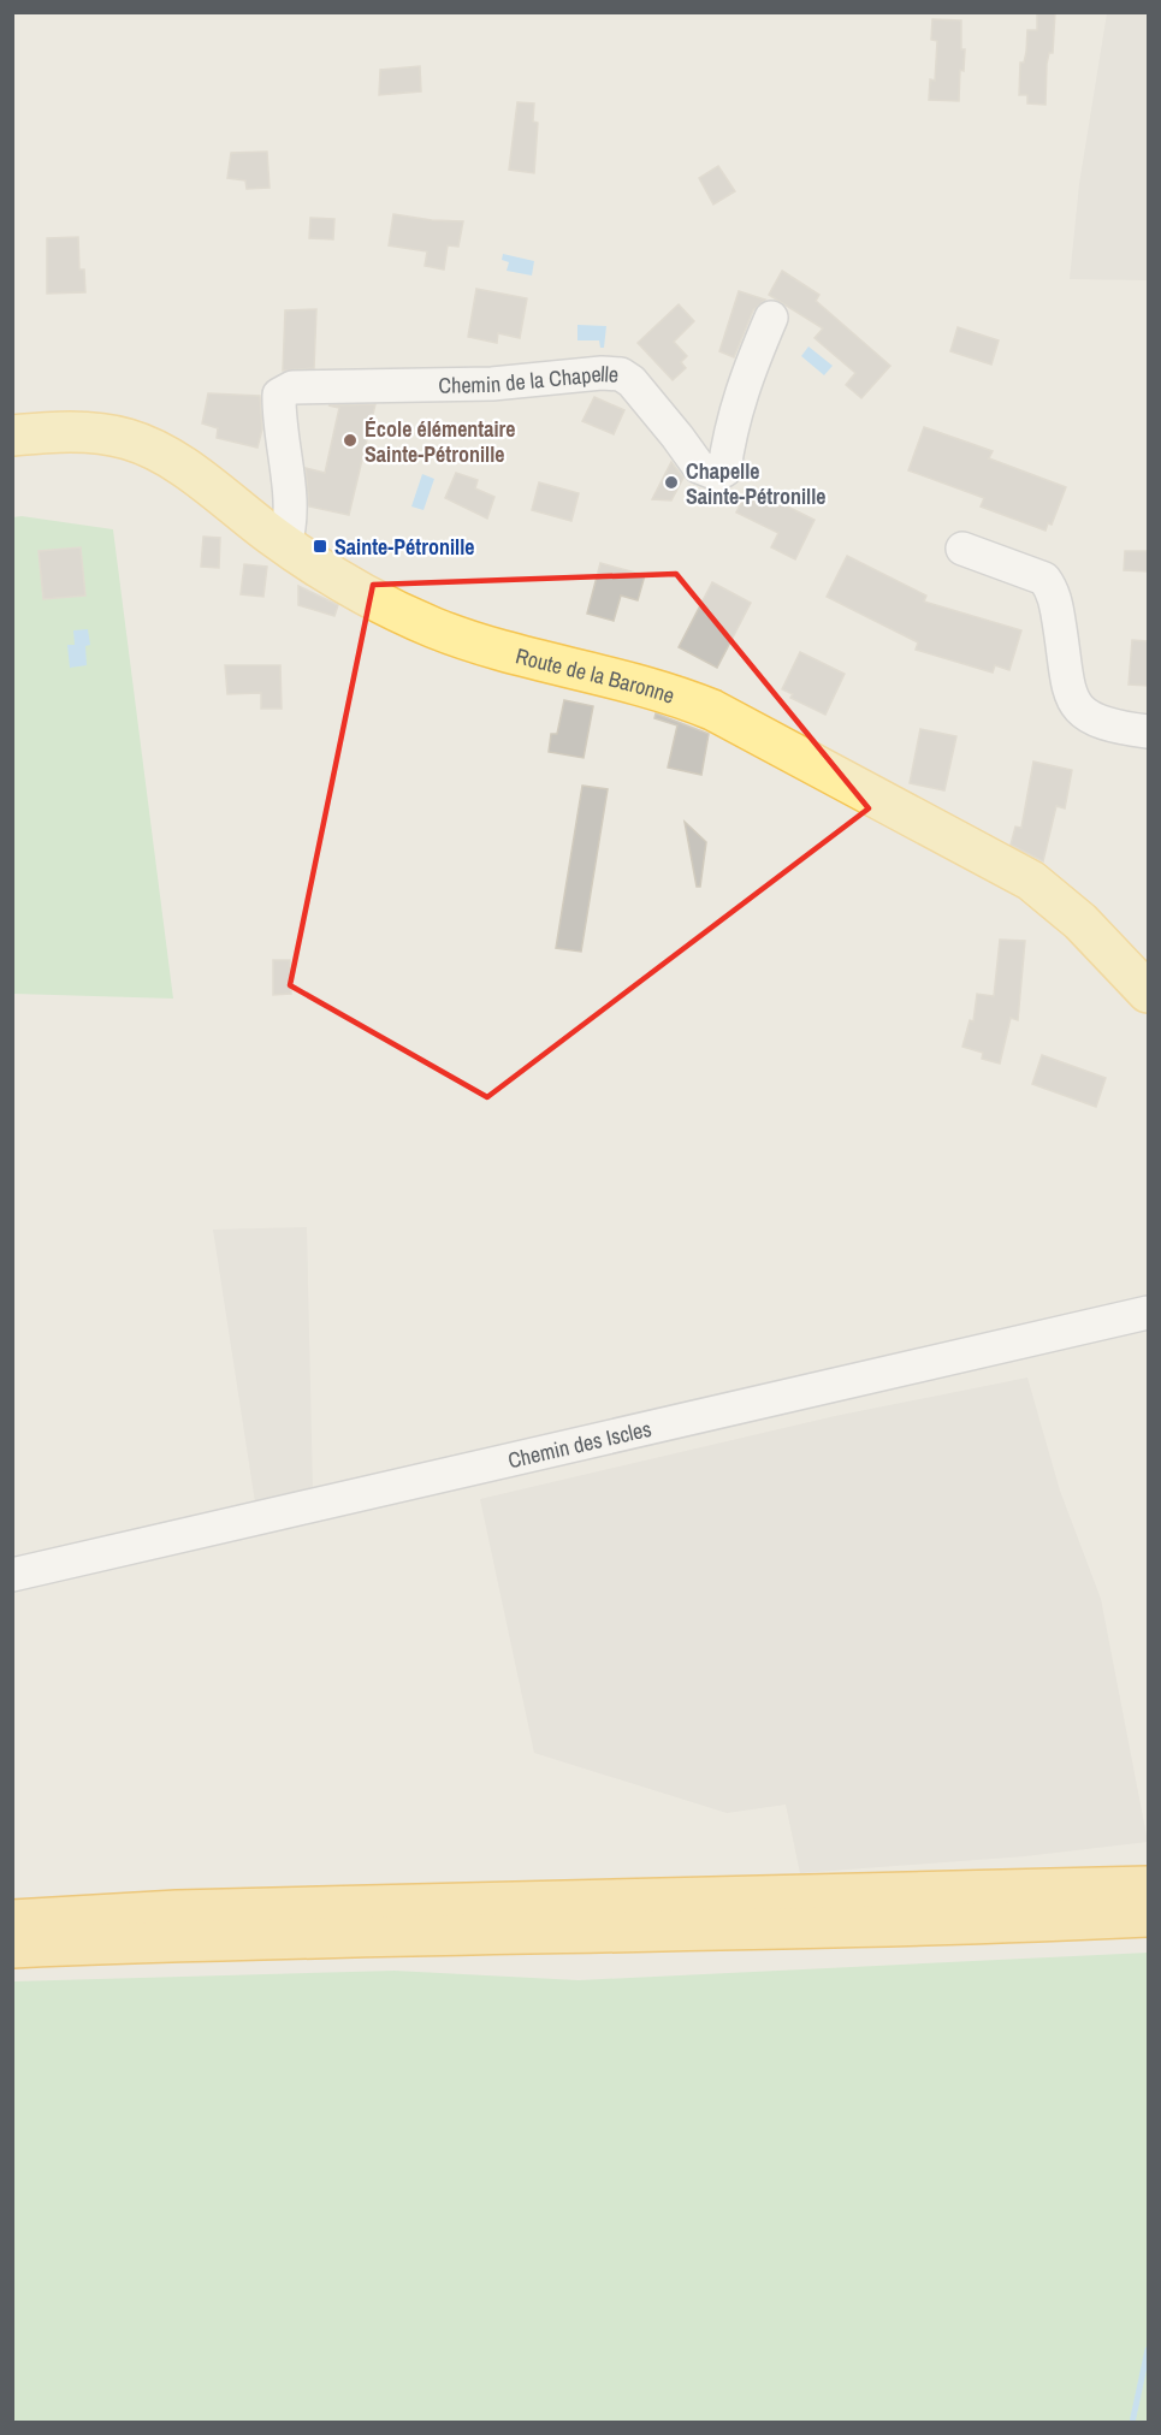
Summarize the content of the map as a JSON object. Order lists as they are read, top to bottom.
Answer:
{
  "streets": {
    "main road": ["Route de la Baronne"],
    "street": ["Chemin de la Chapelle", "Chemin des Iscles"]
  },
  "crossings": [
    ["Chemin de la Chapelle", "Route de la Baronne"]
  ],
  "places": {
    "other": ["École élémentaire Sainte-Pétronille", "Chapelle Sainte-Pétronille"],
    "transit": ["Sainte-Pétronille"]
  }
}
